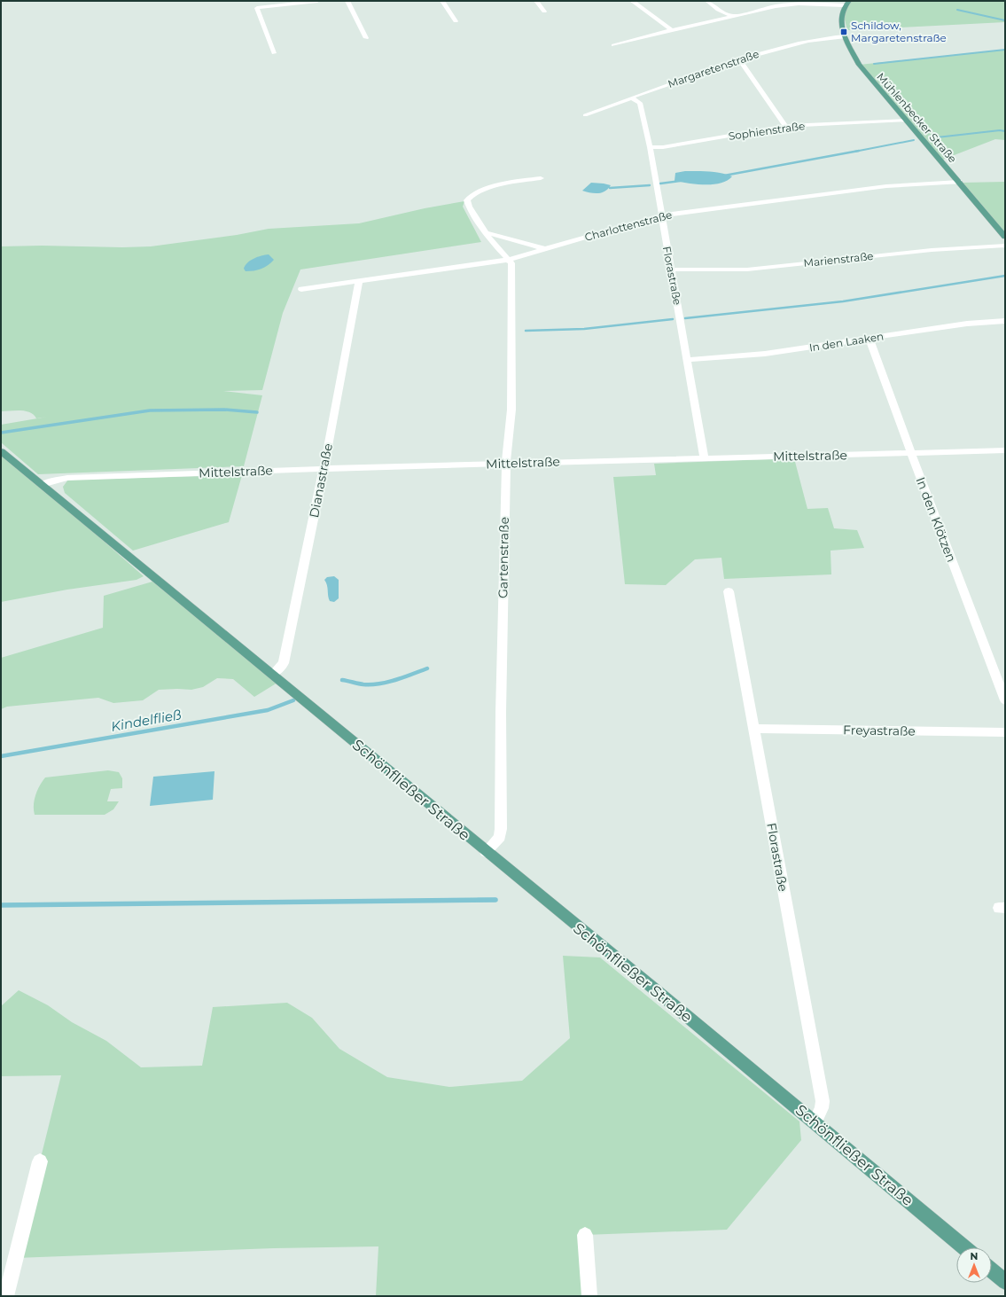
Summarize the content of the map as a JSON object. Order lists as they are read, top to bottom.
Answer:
{
  "streets": {
    "main road": ["Mühlenbecker Straße", "Schönfließer Straße"],
    "street": [
      "Margaretenstraße",
      "Sophienstraße",
      "Charlottenstraße",
      "Marienstraße",
      "Florastraße",
      "In den Laaken",
      "Mittelstraße",
      "Dianastraße",
      "In den Klötzen",
      "Gartenstraße",
      "Freyastraße"
    ]
  },
  "crossings": [
    ["Margaretenstraße", "Mühlenbecker Straße"],
    ["Margaretenstraße", "Florastraße"],
    ["Mühlenbecker Straße", "Sophienstraße"],
    ["Mühlenbecker Straße", "Charlottenstraße"],
    ["Sophienstraße", "Florastraße"],
    ["Charlottenstraße", "Florastraße"],
    ["Charlottenstraße", "Dianastraße"],
    ["Charlottenstraße", "Gartenstraße"],
    ["Marienstraße", "Florastraße"],
    ["Florastraße", "In den Laaken"],
    ["Florastraße", "Mittelstraße"],
    ["Florastraße", "Freyastraße"],
    ["Florastraße", "Schönfließer Straße"],
    ["In den Laaken", "In den Klötzen"],
    ["Mittelstraße", "Dianastraße"],
    ["Mittelstraße", "In den Klötzen"],
    ["Mittelstraße", "Gartenstraße"],
    ["Mittelstraße", "Schönfließer Straße"],
    ["Dianastraße", "Schönfließer Straße"],
    ["Gartenstraße", "Schönfließer Straße"]
  ],
  "water": ["Kindelfließ"],
  "places": {
    "transit": ["Schildow, Margaretenstraße"]
  },
  "north": "top"
}
